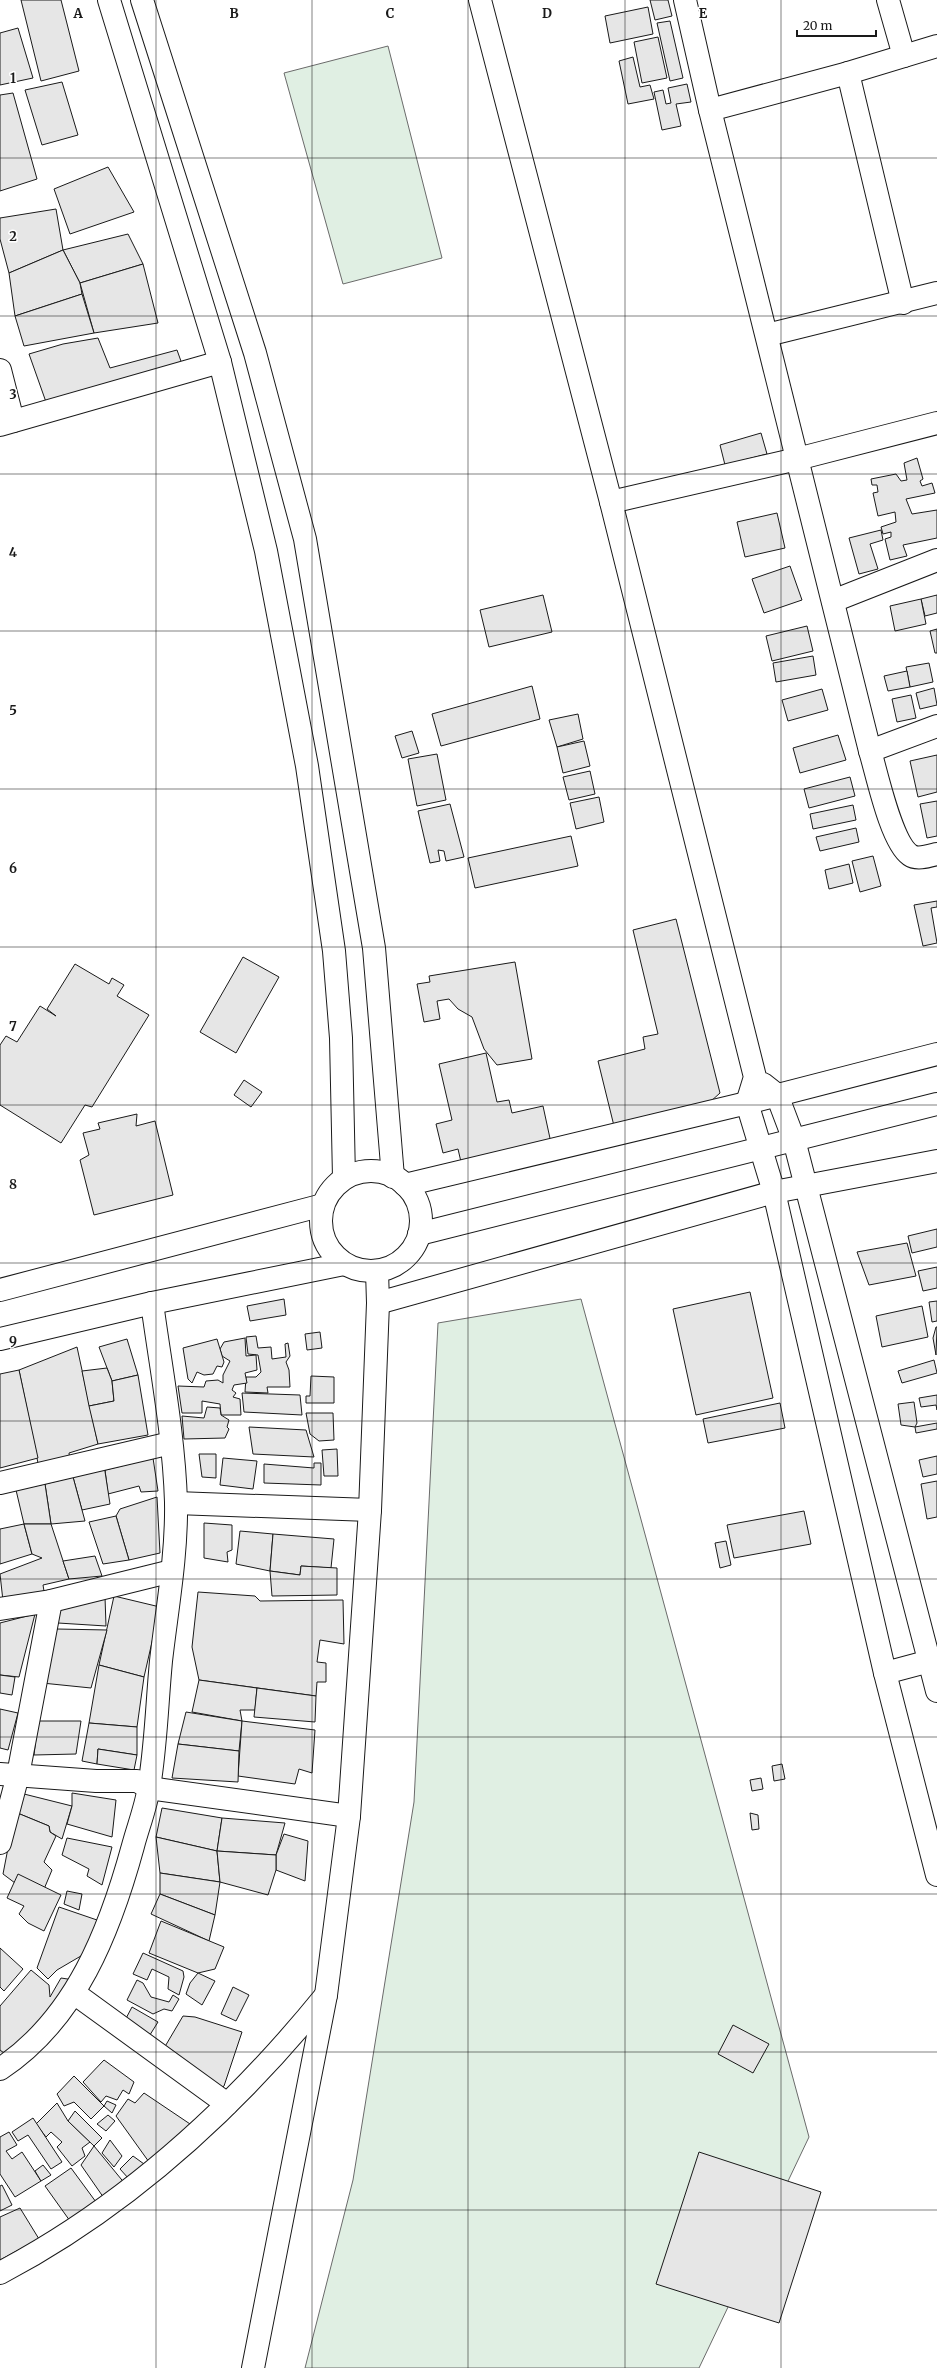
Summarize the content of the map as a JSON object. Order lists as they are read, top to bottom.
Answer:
{
  "scale_bar": "20 m",
  "grid": {
    "columns": [
      "A",
      "B",
      "C",
      "D",
      "E"
    ],
    "rows": [
      "1",
      "2",
      "3",
      "4",
      "5",
      "6",
      "7",
      "8",
      "9"
    ]
  }
}
